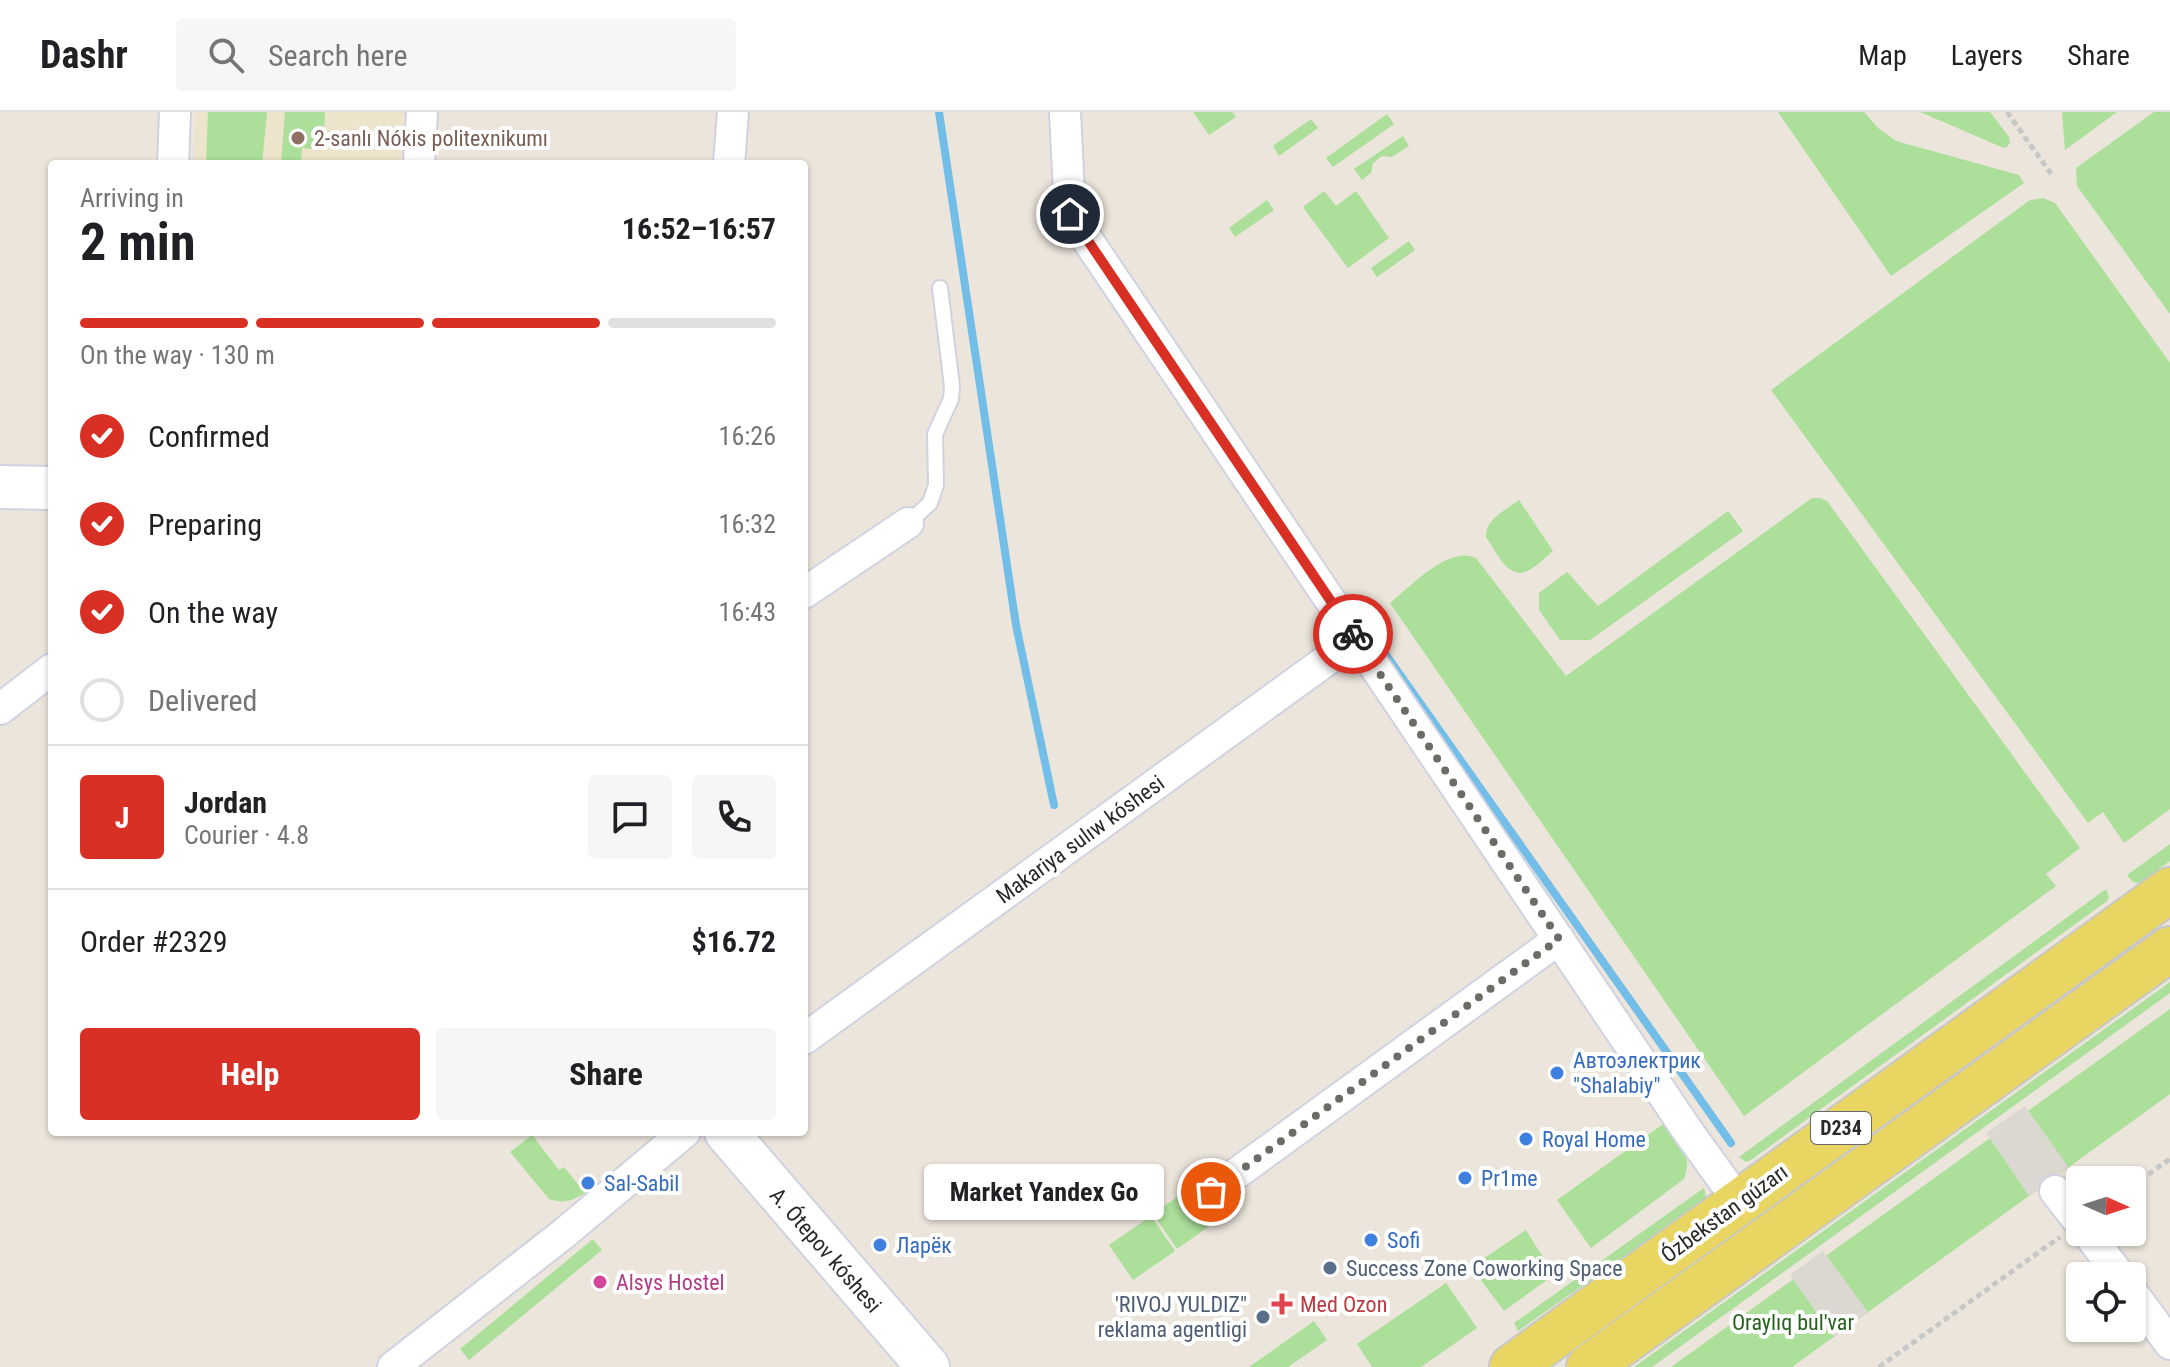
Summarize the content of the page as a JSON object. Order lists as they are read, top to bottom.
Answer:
{
  "streets": {
    "main road": ["D234", "Ózbekstan gúzarı", "A. Ótepov kóshesi"],
    "street": ["Makariya sulıw kóshesi"]
  },
  "parks": ["Oraylıq bul'var"],
  "places": {
    "other": [
      "2-sanlı Nókis politexnikumı",
      "Автоэлектрик \"Shalabiy\"",
      "Royal Home",
      "Pr1me",
      "Sal-Sabil",
      "Market Yandex Go",
      "Sofi",
      "Ларёк",
      "Success Zone Coworking Space",
      "Alsys Hostel",
      "'RIVOJ YULDIZ\" reklama agentligi"
    ],
    "health": ["Med Ozon"]
  },
  "north": "right",
  "page": {
    "header": "Dashr",
    "search": "Search here",
    "nav": ["Map", "Layers", "Share"],
    "heading": ["2 min", "Arriving in", "16:52–16:57"],
    "panel": [
      "Jordan",
      "Courier · 4.8",
      "Order #2329",
      "$16.72"
    ],
    "bar": "On the way · 130 m",
    "list": [
      ["Confirmed", "16:26"],
      ["Preparing", "16:32"],
      ["On the way", "16:43"],
      "Delivered"
    ],
    "round": "J",
    "buttons": ["Help", "Share"],
    "bubble": "Market Yandex Go"
  }
}
